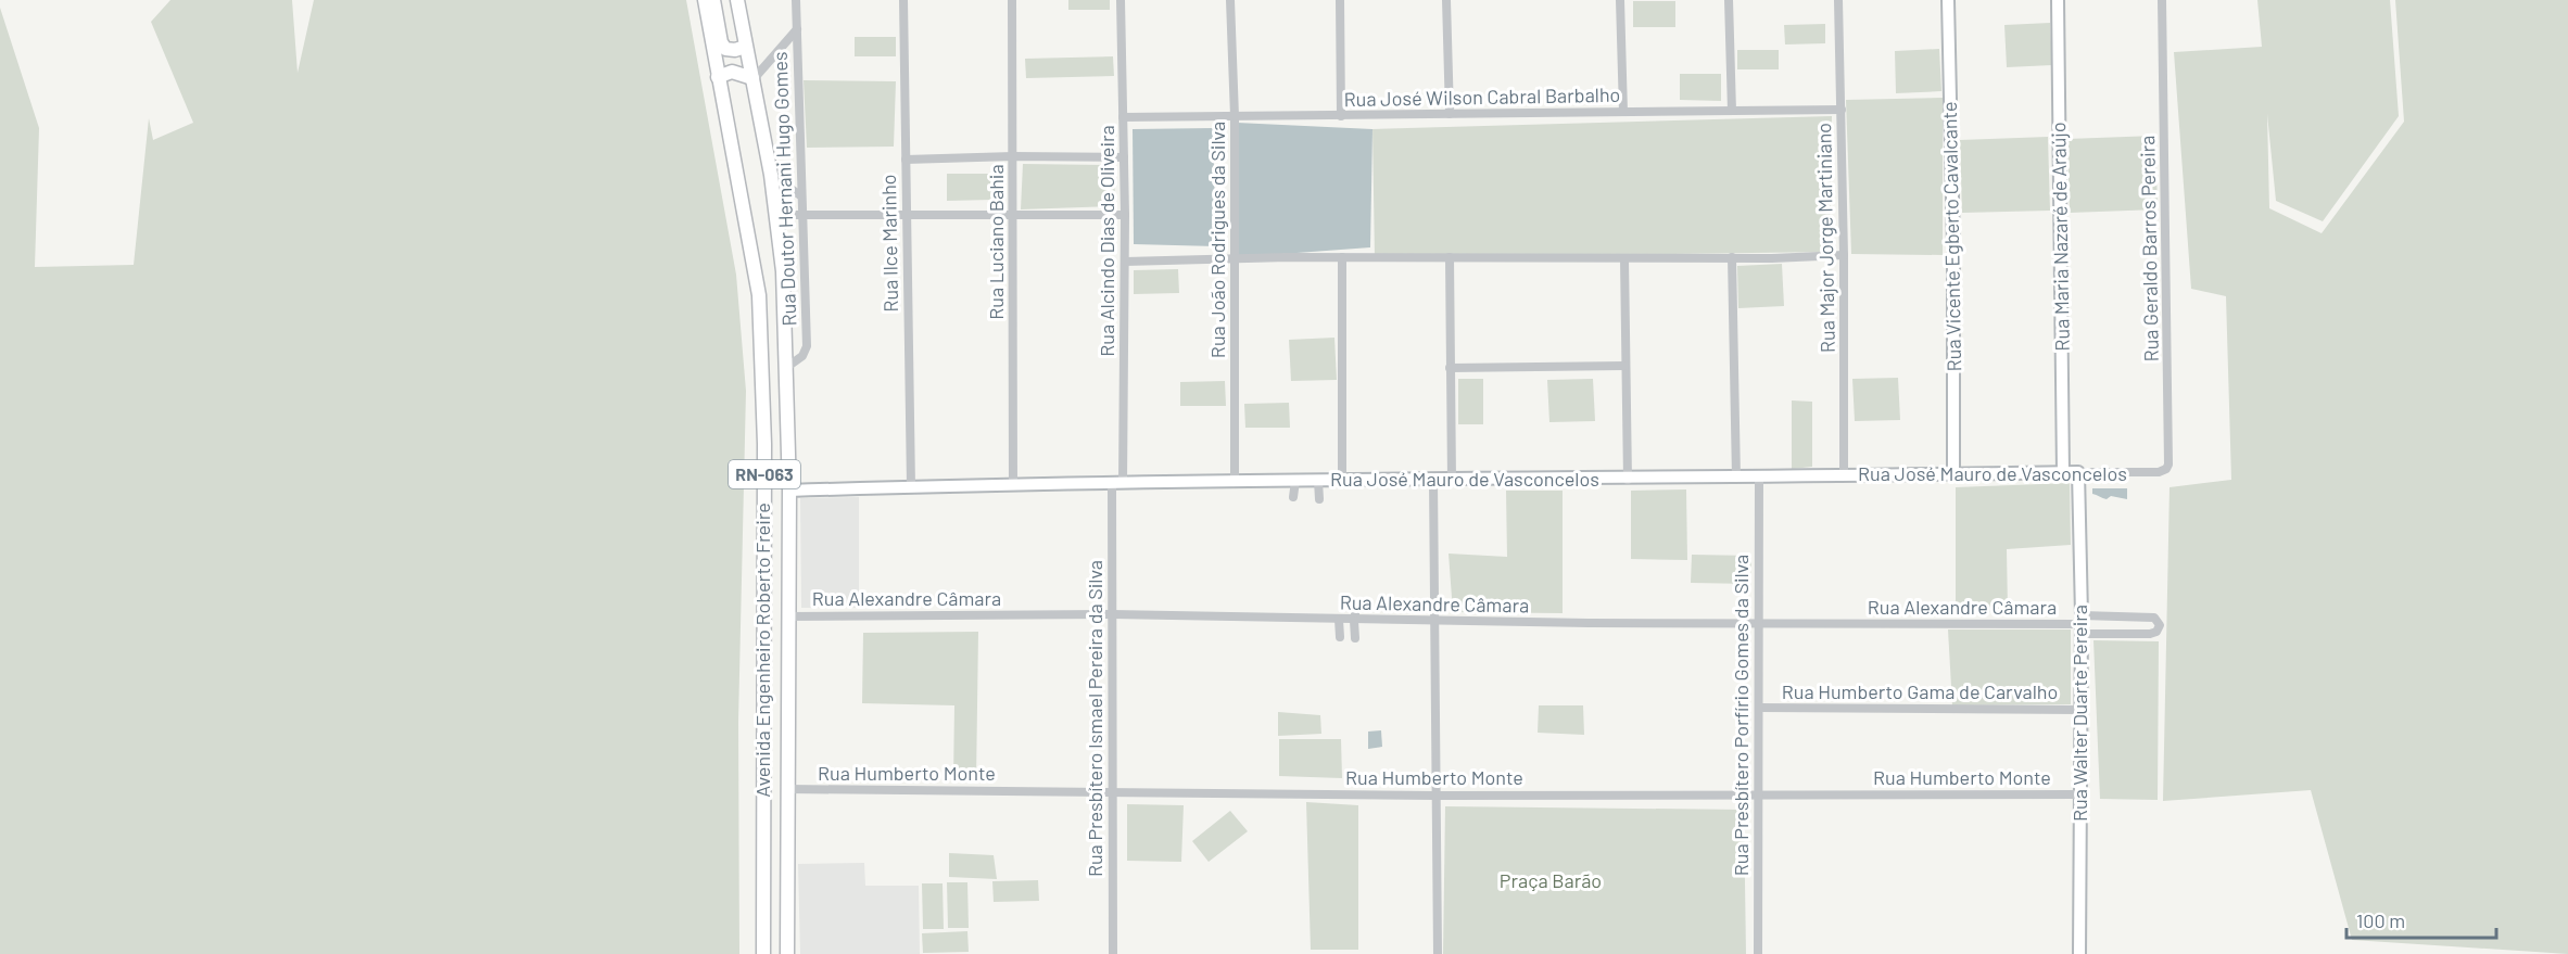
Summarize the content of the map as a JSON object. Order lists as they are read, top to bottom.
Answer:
{
  "streets": {
    "main road": [
      "Rua Vicente Egberto Cavalcante",
      "Rua Maria Nazaré de Araújo",
      "RN-063",
      "Rua José Mauro de Vasconcelos",
      "Avenida Engenheiro Roberto Freire",
      "Rua Walter Duarte Pereira"
    ],
    "street": [
      "Rua José Wilson Cabral Barbalho",
      "Rua Doutor Hernani Hugo Gomes",
      "Rua Major Jorge Martiniano",
      "Rua João Rodrigues da Silva",
      "Rua Alcindo Dias de Oliveira",
      "Rua Luciano Bahia",
      "Rua Ilce Marinho",
      "Rua Geraldo Barros Pereira",
      "Rua Alexandre Câmara",
      "Rua Humberto Gama de Carvalho",
      "Rua Presbítero Porfírio Gomes da Silva",
      "Rua Presbítero Ismael Pereira da Silva",
      "Rua Humberto Monte"
    ]
  },
  "crossings": [
    ["Rua José Wilson Cabral Barbalho", "Rua Major Jorge Martiniano"],
    ["Rua José Wilson Cabral Barbalho", "Rua João Rodrigues da Silva"],
    ["Rua José Wilson Cabral Barbalho", "Rua Alcindo Dias de Oliveira"],
    ["Rua Doutor Hernani Hugo Gomes", "Avenida Engenheiro Roberto Freire"],
    ["Rua Vicente Egberto Cavalcante", "Rua José Mauro de Vasconcelos"],
    ["Rua Maria Nazaré de Araújo", "Rua José Mauro de Vasconcelos"],
    ["Rua Major Jorge Martiniano", "Rua José Mauro de Vasconcelos"],
    ["Rua João Rodrigues da Silva", "Rua José Mauro de Vasconcelos"],
    ["Rua Alcindo Dias de Oliveira", "Rua José Mauro de Vasconcelos"],
    ["Rua Alcindo Dias de Oliveira", "Rua Presbítero Ismael Pereira da Silva"],
    ["Rua Luciano Bahia", "Rua José Mauro de Vasconcelos"],
    ["Rua Ilce Marinho", "Rua José Mauro de Vasconcelos"],
    ["Rua Geraldo Barros Pereira", "Rua José Mauro de Vasconcelos"],
    ["Rua José Mauro de Vasconcelos", "Avenida Engenheiro Roberto Freire"],
    ["Rua José Mauro de Vasconcelos", "Rua Walter Duarte Pereira"],
    ["Rua José Mauro de Vasconcelos", "Rua Presbítero Porfírio Gomes da Silva"],
    ["Rua José Mauro de Vasconcelos", "Rua Presbítero Ismael Pereira da Silva"],
    ["Rua Alexandre Câmara", "Avenida Engenheiro Roberto Freire"],
    ["Rua Alexandre Câmara", "Rua Walter Duarte Pereira"],
    ["Rua Alexandre Câmara", "Rua Presbítero Porfírio Gomes da Silva"],
    ["Rua Alexandre Câmara", "Rua Presbítero Ismael Pereira da Silva"],
    ["Avenida Engenheiro Roberto Freire", "Rua Humberto Monte"],
    ["Rua Humberto Gama de Carvalho", "Rua Walter Duarte Pereira"],
    ["Rua Humberto Gama de Carvalho", "Rua Presbítero Porfírio Gomes da Silva"],
    ["Rua Walter Duarte Pereira", "Rua Humberto Monte"],
    ["Rua Presbítero Porfírio Gomes da Silva", "Rua Humberto Monte"],
    ["Rua Presbítero Ismael Pereira da Silva", "Rua Humberto Monte"]
  ],
  "parks": ["Praça Barão"],
  "scale_bar": "100 m"
}
